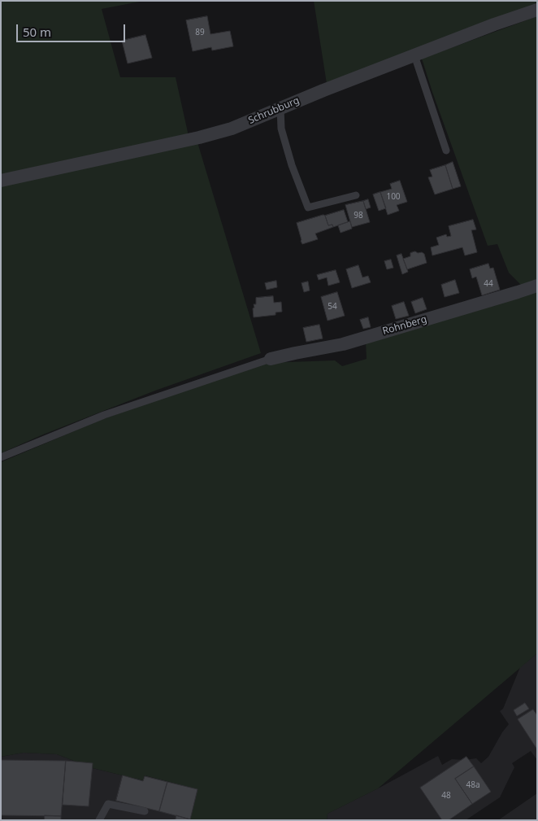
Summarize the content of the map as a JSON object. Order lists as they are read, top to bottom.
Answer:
{
  "streets": {
    "street": ["Schrubburg", "Rohnberg"]
  },
  "house_numbers": [
    "89",
    "100",
    "98",
    "44",
    "54",
    "48a",
    "48"
  ],
  "scale_bar": "50 m"
}
